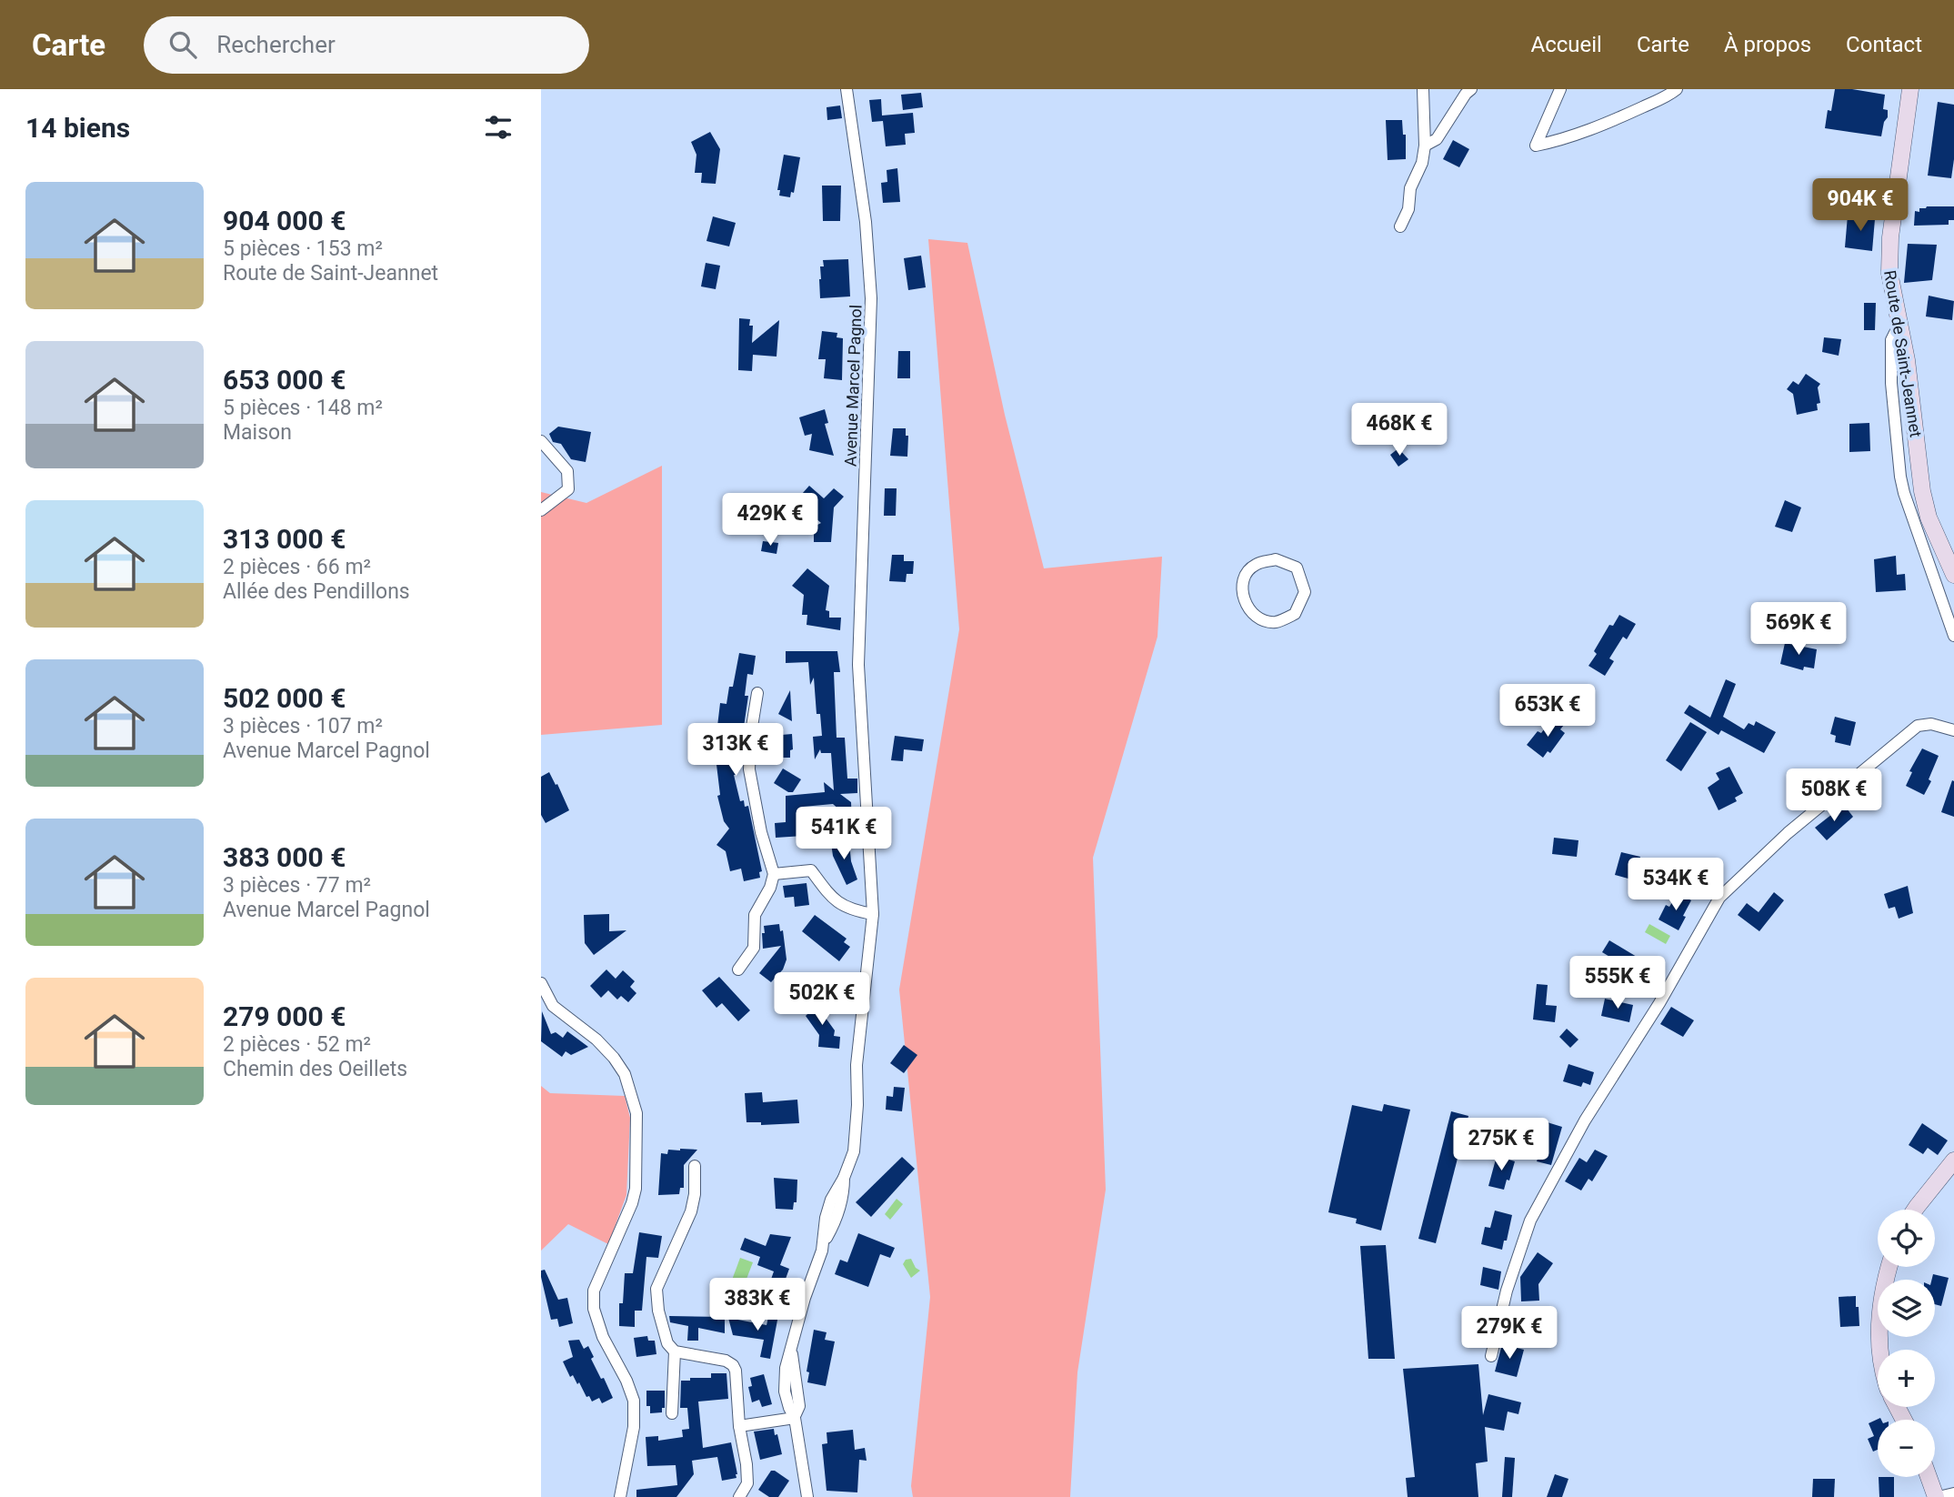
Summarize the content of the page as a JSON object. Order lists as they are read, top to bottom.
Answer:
{
  "streets": {
    "main road": ["Route de Saint-Jeannet"],
    "street": ["Avenue Marcel Pagnol"]
  },
  "page": {
    "header": "Carte",
    "search": "Rechercher",
    "nav": [
      "Accueil",
      "Carte",
      "À propos",
      "Contact"
    ],
    "heading": "14 biens",
    "list": [
      {
        "name": "904 000 €",
        "note": "5 pièces · 153 m² · Route de Saint-Jeannet"
      },
      {
        "name": "653 000 €",
        "note": "5 pièces · 148 m² · Maison"
      },
      {
        "name": "313 000 €",
        "note": "2 pièces · 66 m² · Allée des Pendillons"
      },
      {
        "name": "502 000 €",
        "note": "3 pièces · 107 m² · Avenue Marcel Pagnol"
      },
      {
        "name": "383 000 €",
        "note": "3 pièces · 77 m² · Avenue Marcel Pagnol"
      },
      {
        "name": "279 000 €",
        "note": "2 pièces · 52 m² · Chemin des Oeillets"
      }
    ],
    "price": [
      "904K €",
      "468K €",
      "429K €",
      "569K €",
      "653K €",
      "313K €",
      "508K €",
      "541K €",
      "534K €",
      "555K €",
      "502K €",
      "275K €",
      "383K €",
      "279K €"
    ],
    "map_buttons": ["+", "−"]
  }
}
